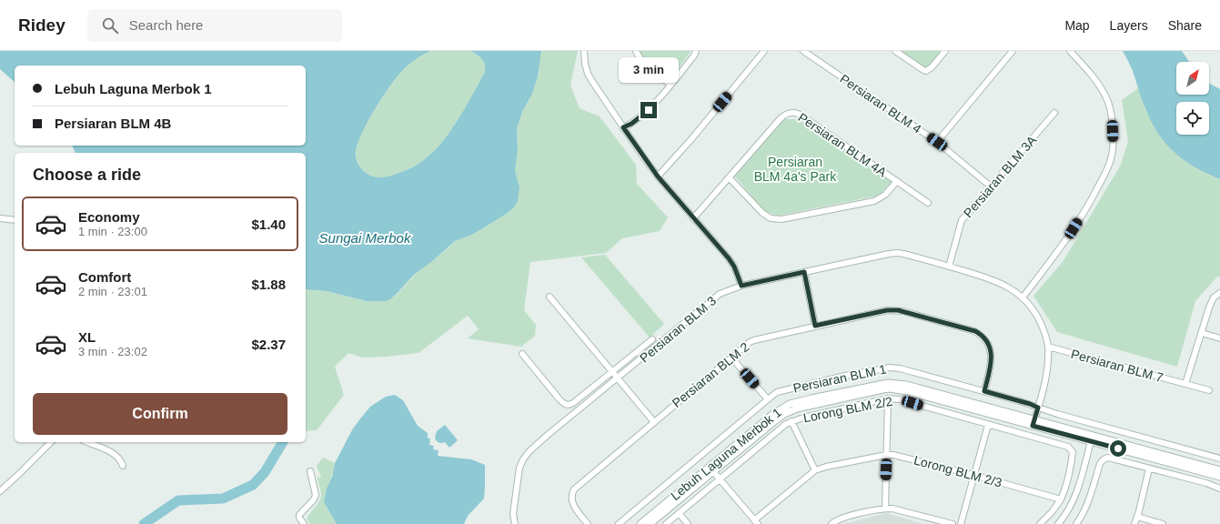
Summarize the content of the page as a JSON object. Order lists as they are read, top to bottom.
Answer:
{
  "streets": {
    "street": [
      "Persiaran BLM 4",
      "Persiaran BLM 4A",
      "Persiaran BLM 3A",
      "Persiaran BLM 3",
      "Persiaran BLM 7",
      "Persiaran BLM 2",
      "Persiaran BLM 1",
      "Lorong BLM 2/2",
      "Lebuh Laguna Merbok 1",
      "Lorong BLM 2/3"
    ]
  },
  "crossings": [
    ["Persiaran BLM 4", "Persiaran BLM 3A"],
    ["Persiaran BLM 3A", "Persiaran BLM 3"],
    ["Persiaran BLM 3", "Persiaran BLM 7"],
    ["Persiaran BLM 3", "Persiaran BLM 1"],
    ["Persiaran BLM 3", "Lebuh Laguna Merbok 1"],
    ["Persiaran BLM 2", "Persiaran BLM 1"],
    ["Lorong BLM 2/2", "Lorong BLM 2/3"]
  ],
  "water": ["Sungai Merbok"],
  "parks": ["Persiaran BLM 4a's Park"],
  "north": "top right",
  "page": {
    "header": "Ridey",
    "search": "Search here",
    "nav": ["Map", "Layers", "Share"],
    "bubble": "3 min",
    "banner": ["Lebuh Laguna Merbok 1", "Persiaran BLM 4B"],
    "heading": "Choose a ride",
    "list": [
      {
        "name": "Economy",
        "note": "1 min · 23:00",
        "value": "$1.40"
      },
      {
        "name": "Comfort",
        "note": "2 min · 23:01",
        "value": "$1.88"
      },
      {
        "name": "XL",
        "note": "3 min · 23:02",
        "value": "$2.37"
      }
    ],
    "buttons": "Confirm"
  }
}
